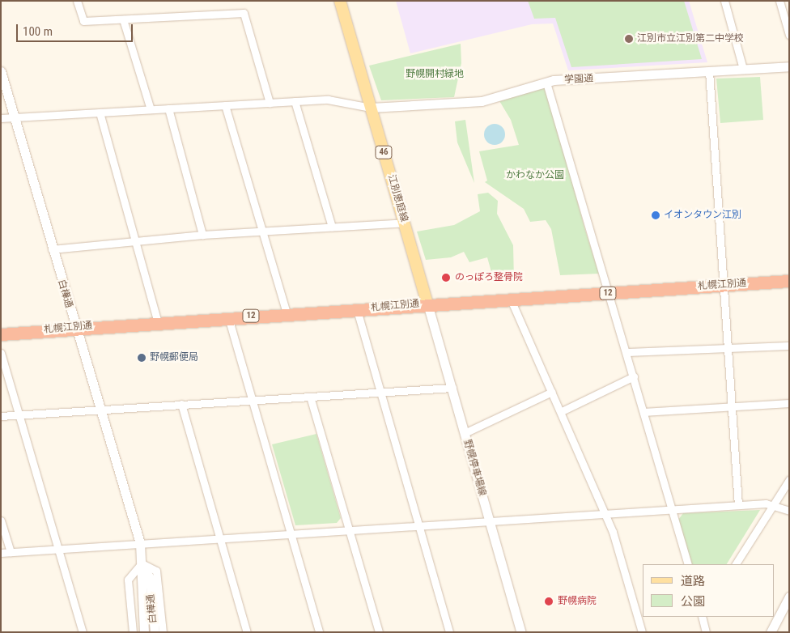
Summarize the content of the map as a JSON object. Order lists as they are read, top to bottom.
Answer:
{
  "streets": {
    "highway": ["札幌江別通", "12"],
    "main road": [
      "学園通",
      "46",
      "江別恵庭線",
      "白樺通",
      "野幌停車場線"
    ]
  },
  "crossings": [
    ["学園通", "江別恵庭線"],
    ["江別恵庭線", "札幌江別通"],
    ["江別恵庭線", "野幌停車場線"],
    ["札幌江別通", "白樺通"],
    ["札幌江別通", "野幌停車場線"]
  ],
  "parks": ["野幌開村緑地", "かわなか公園"],
  "places": [
    "江別市立江別第二中学校",
    "イオンタウン江別",
    "のっぽろ整骨院",
    "野幌郵便局",
    "野幌病院"
  ],
  "legend": ["道路", "公園"],
  "scale_bar": "100 m"
}
